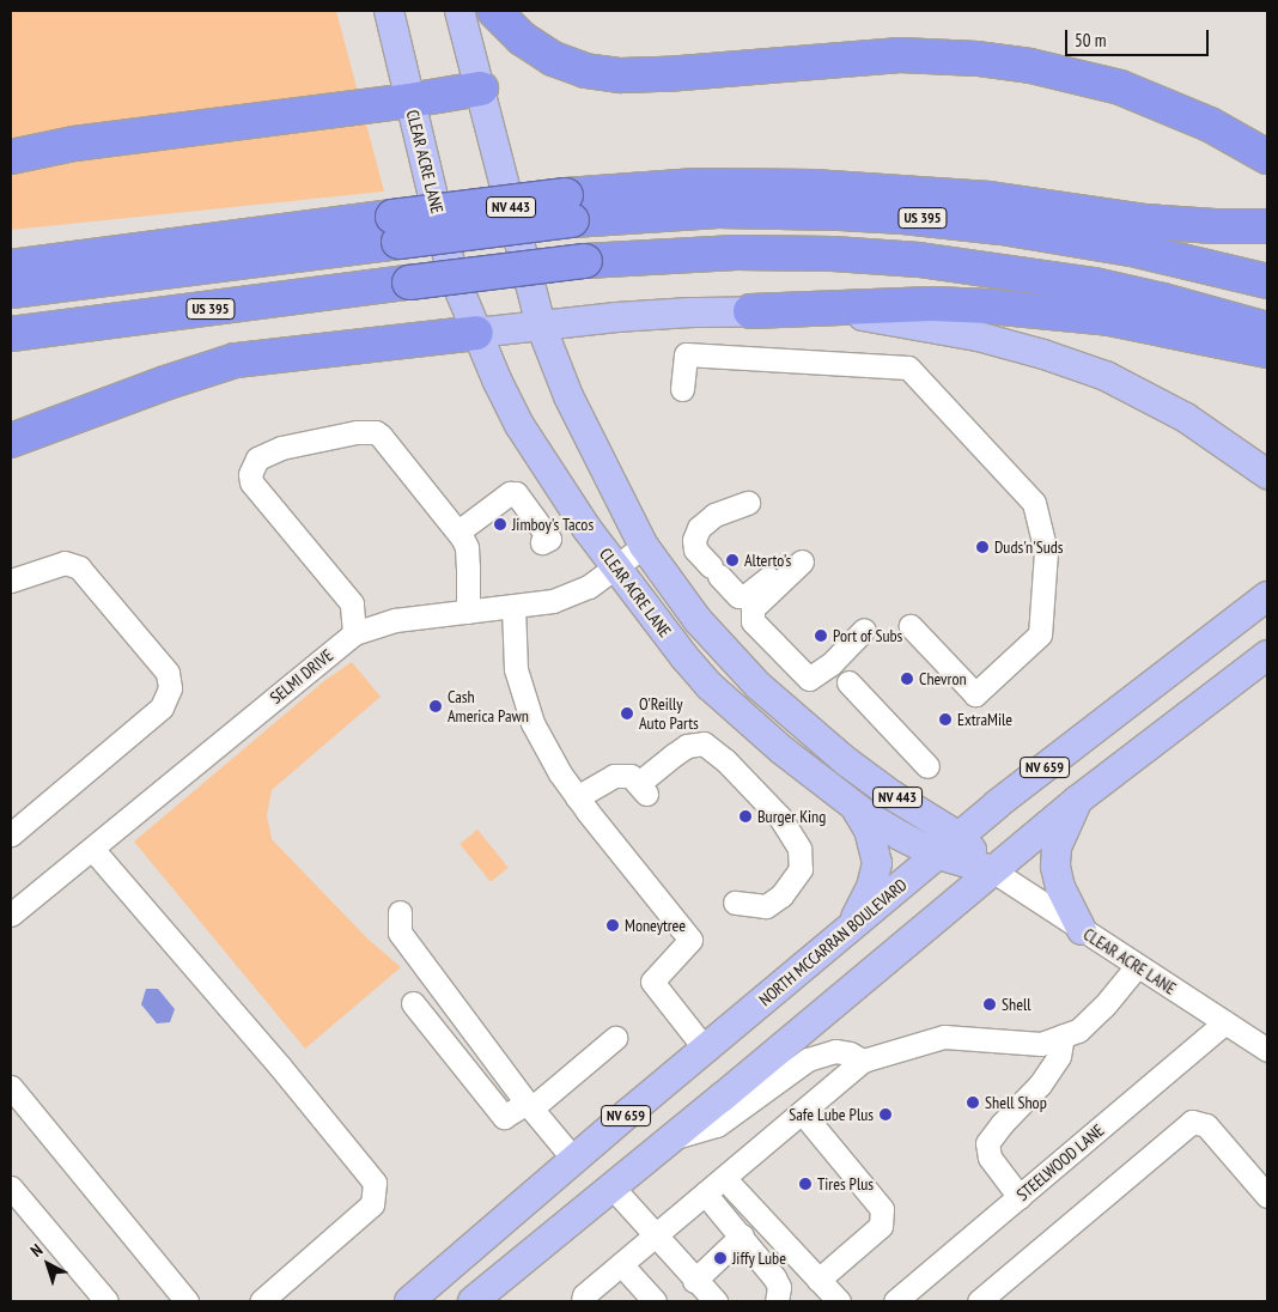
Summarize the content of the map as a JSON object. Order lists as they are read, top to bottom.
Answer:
{
  "streets": {
    "highway": ["US 395"],
    "main road": [
      "CLEAR ACRE LANE",
      "NV 443",
      "NV 659",
      "NORTH MCCARRAN BOULEVARD"
    ],
    "street": ["SELMI DRIVE", "STEELWOOD LANE"]
  },
  "crossings": [
    ["CLEAR ACRE LANE", "SELMI DRIVE"],
    ["CLEAR ACRE LANE", "NV 659"],
    ["CLEAR ACRE LANE", "NORTH MCCARRAN BOULEVARD"],
    ["CLEAR ACRE LANE", "STEELWOOD LANE"]
  ],
  "places": [
    "Jimboy's Tacos",
    "Duds'n'Suds",
    "Alterto's",
    "Port of Subs",
    "Chevron",
    "Cash America Pawn",
    "O'Reilly Auto Parts",
    "ExtraMile",
    "Burger King",
    "Moneytree",
    "Shell",
    "Shell Shop",
    "Safe Lube Plus",
    "Tires Plus",
    "Jiffy Lube"
  ],
  "scale_bar": "50 m",
  "north": "top left"
}
